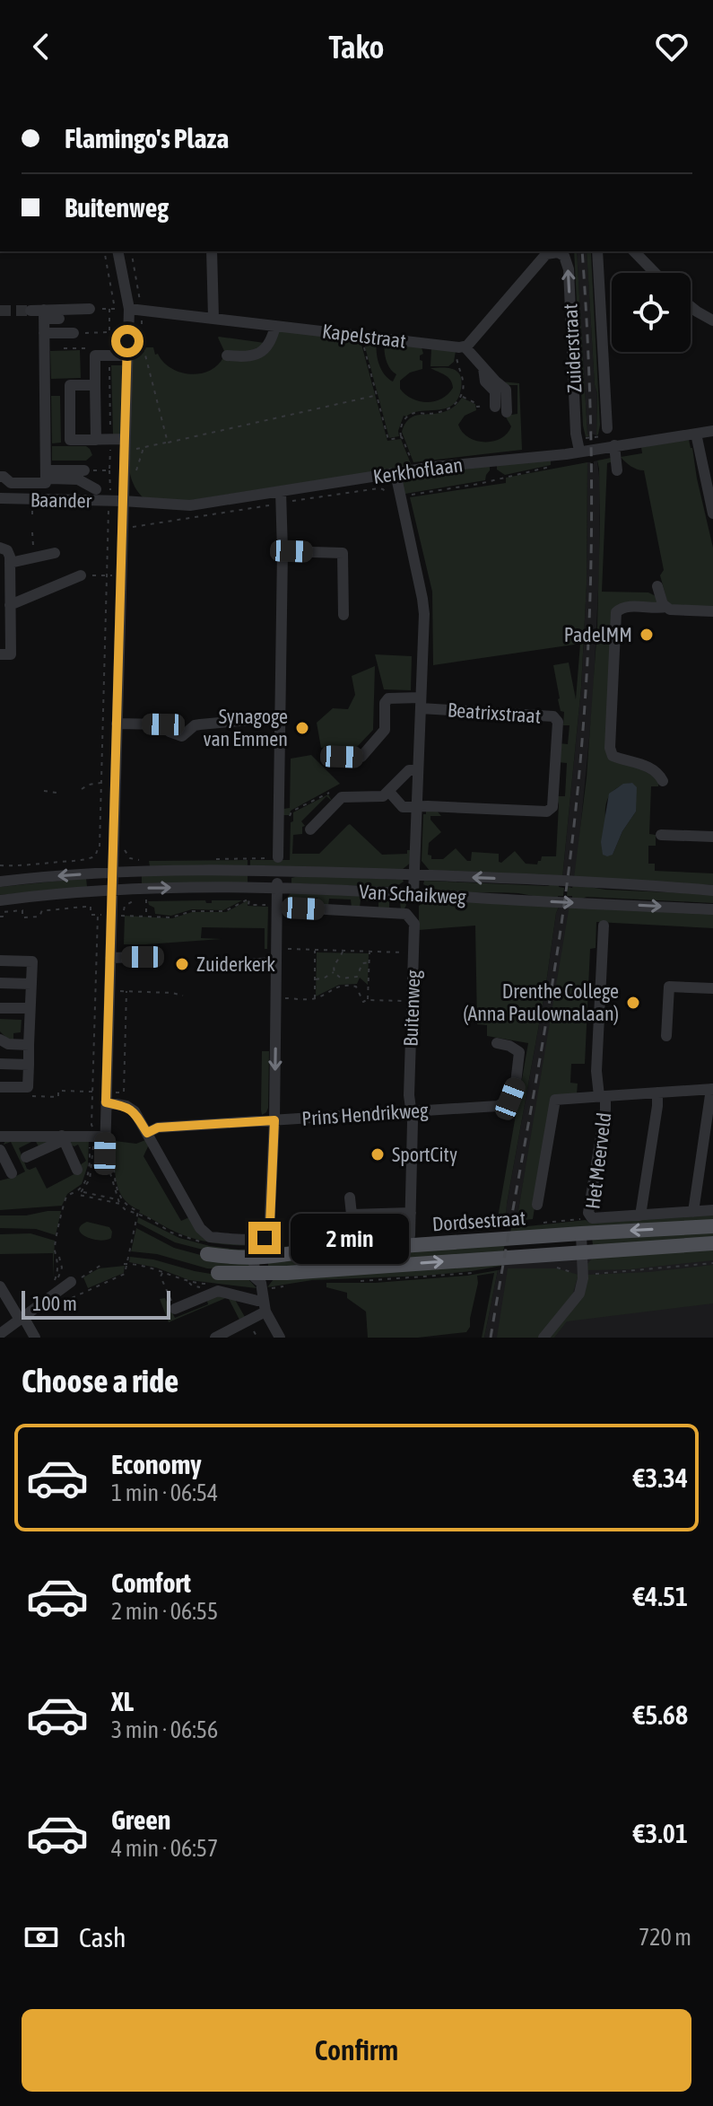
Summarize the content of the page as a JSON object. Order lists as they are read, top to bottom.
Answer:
{
  "streets": {
    "main road": ["Dordsestraat"],
    "street": [
      "Kapelstraat",
      "Zuiderstraat",
      "Kerkhoflaan",
      "Baander",
      "Beatrixstraat",
      "Van Schaikweg",
      "Buitenweg",
      "Prins Hendrikweg",
      "Het Meerveld"
    ]
  },
  "crossings": [
    ["Zuiderstraat", "Kerkhoflaan"],
    ["Kerkhoflaan", "Baander"],
    ["Kerkhoflaan", "Beatrixstraat"],
    ["Beatrixstraat", "Van Schaikweg"],
    ["Buitenweg", "Prins Hendrikweg"]
  ],
  "places": [
    "PadelMM",
    "Synagoge van Emmen",
    "Zuiderkerk",
    "Drenthe College (Anna Paulownalaan)",
    "SportCity"
  ],
  "scale_bar": "100 m",
  "page": {
    "header": "Tako",
    "banner": ["Flamingo's Plaza", "Buitenweg"],
    "bubble": "2 min",
    "scale": "100 m",
    "heading": "Choose a ride",
    "list": [
      {
        "name": "Economy",
        "note": "1 min · 06:54",
        "value": "€3.34"
      },
      {
        "name": "Comfort",
        "note": "2 min · 06:55",
        "value": "€4.51"
      },
      {
        "name": "XL",
        "note": "3 min · 06:56",
        "value": "€5.68"
      },
      {
        "name": "Green",
        "note": "4 min · 06:57",
        "value": "€3.01"
      }
    ],
    "pay": ["Cash", "720 m"],
    "buttons": "Confirm"
  }
}
